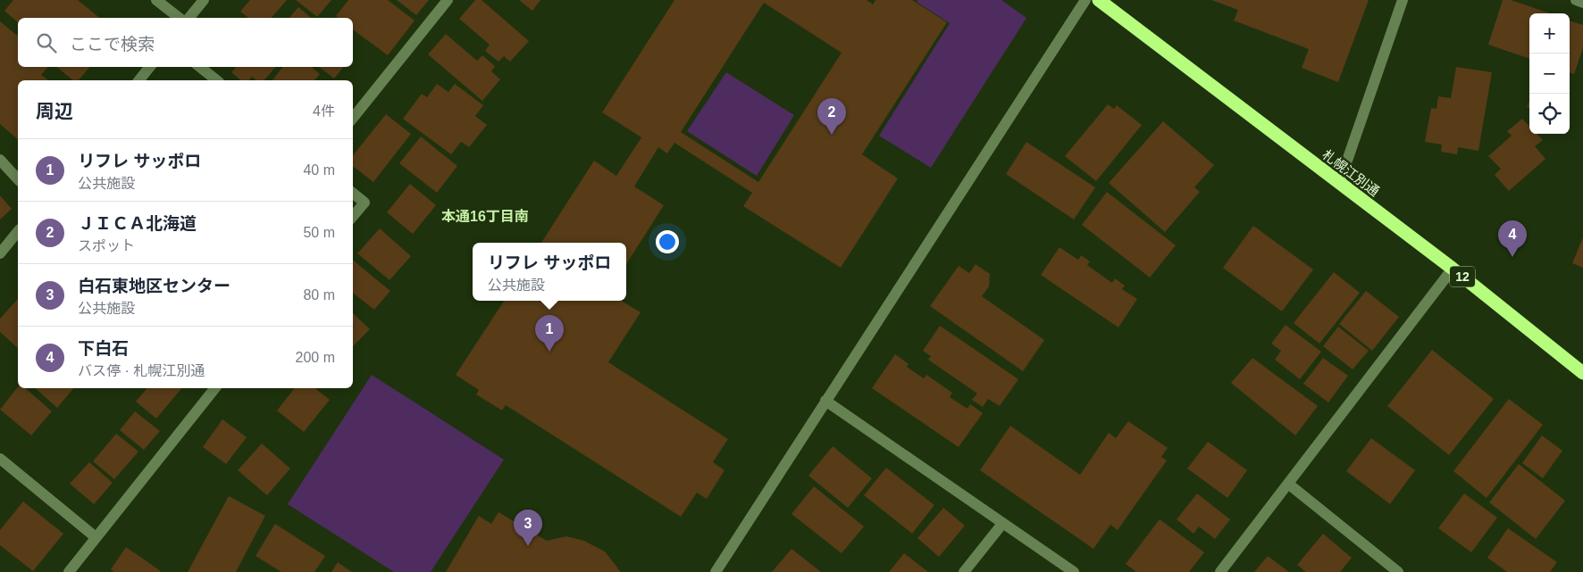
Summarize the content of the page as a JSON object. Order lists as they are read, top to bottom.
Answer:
{
  "streets": {
    "highway": ["札幌江別通", "12"]
  },
  "districts": ["本通16丁目南"],
  "page": {
    "map_buttons": ["+", "−"],
    "search": "ここで検索",
    "heading": ["周辺", "4件"],
    "pins": [
      "2",
      "4",
      "1",
      "3"
    ],
    "list": [
      {
        "mark": "1",
        "name": "リフレ サッポロ",
        "note": "公共施設",
        "value": "40 m"
      },
      {
        "mark": "2",
        "name": "ＪＩＣＡ北海道",
        "note": "スポット",
        "value": "50 m"
      },
      {
        "mark": "3",
        "name": "白石東地区センター",
        "note": "公共施設",
        "value": "80 m"
      },
      {
        "mark": "4",
        "name": "下白石",
        "note": "バス停 · 札幌江別通",
        "value": "200 m"
      }
    ],
    "popup": ["リフレ サッポロ", "公共施設"]
  }
}
